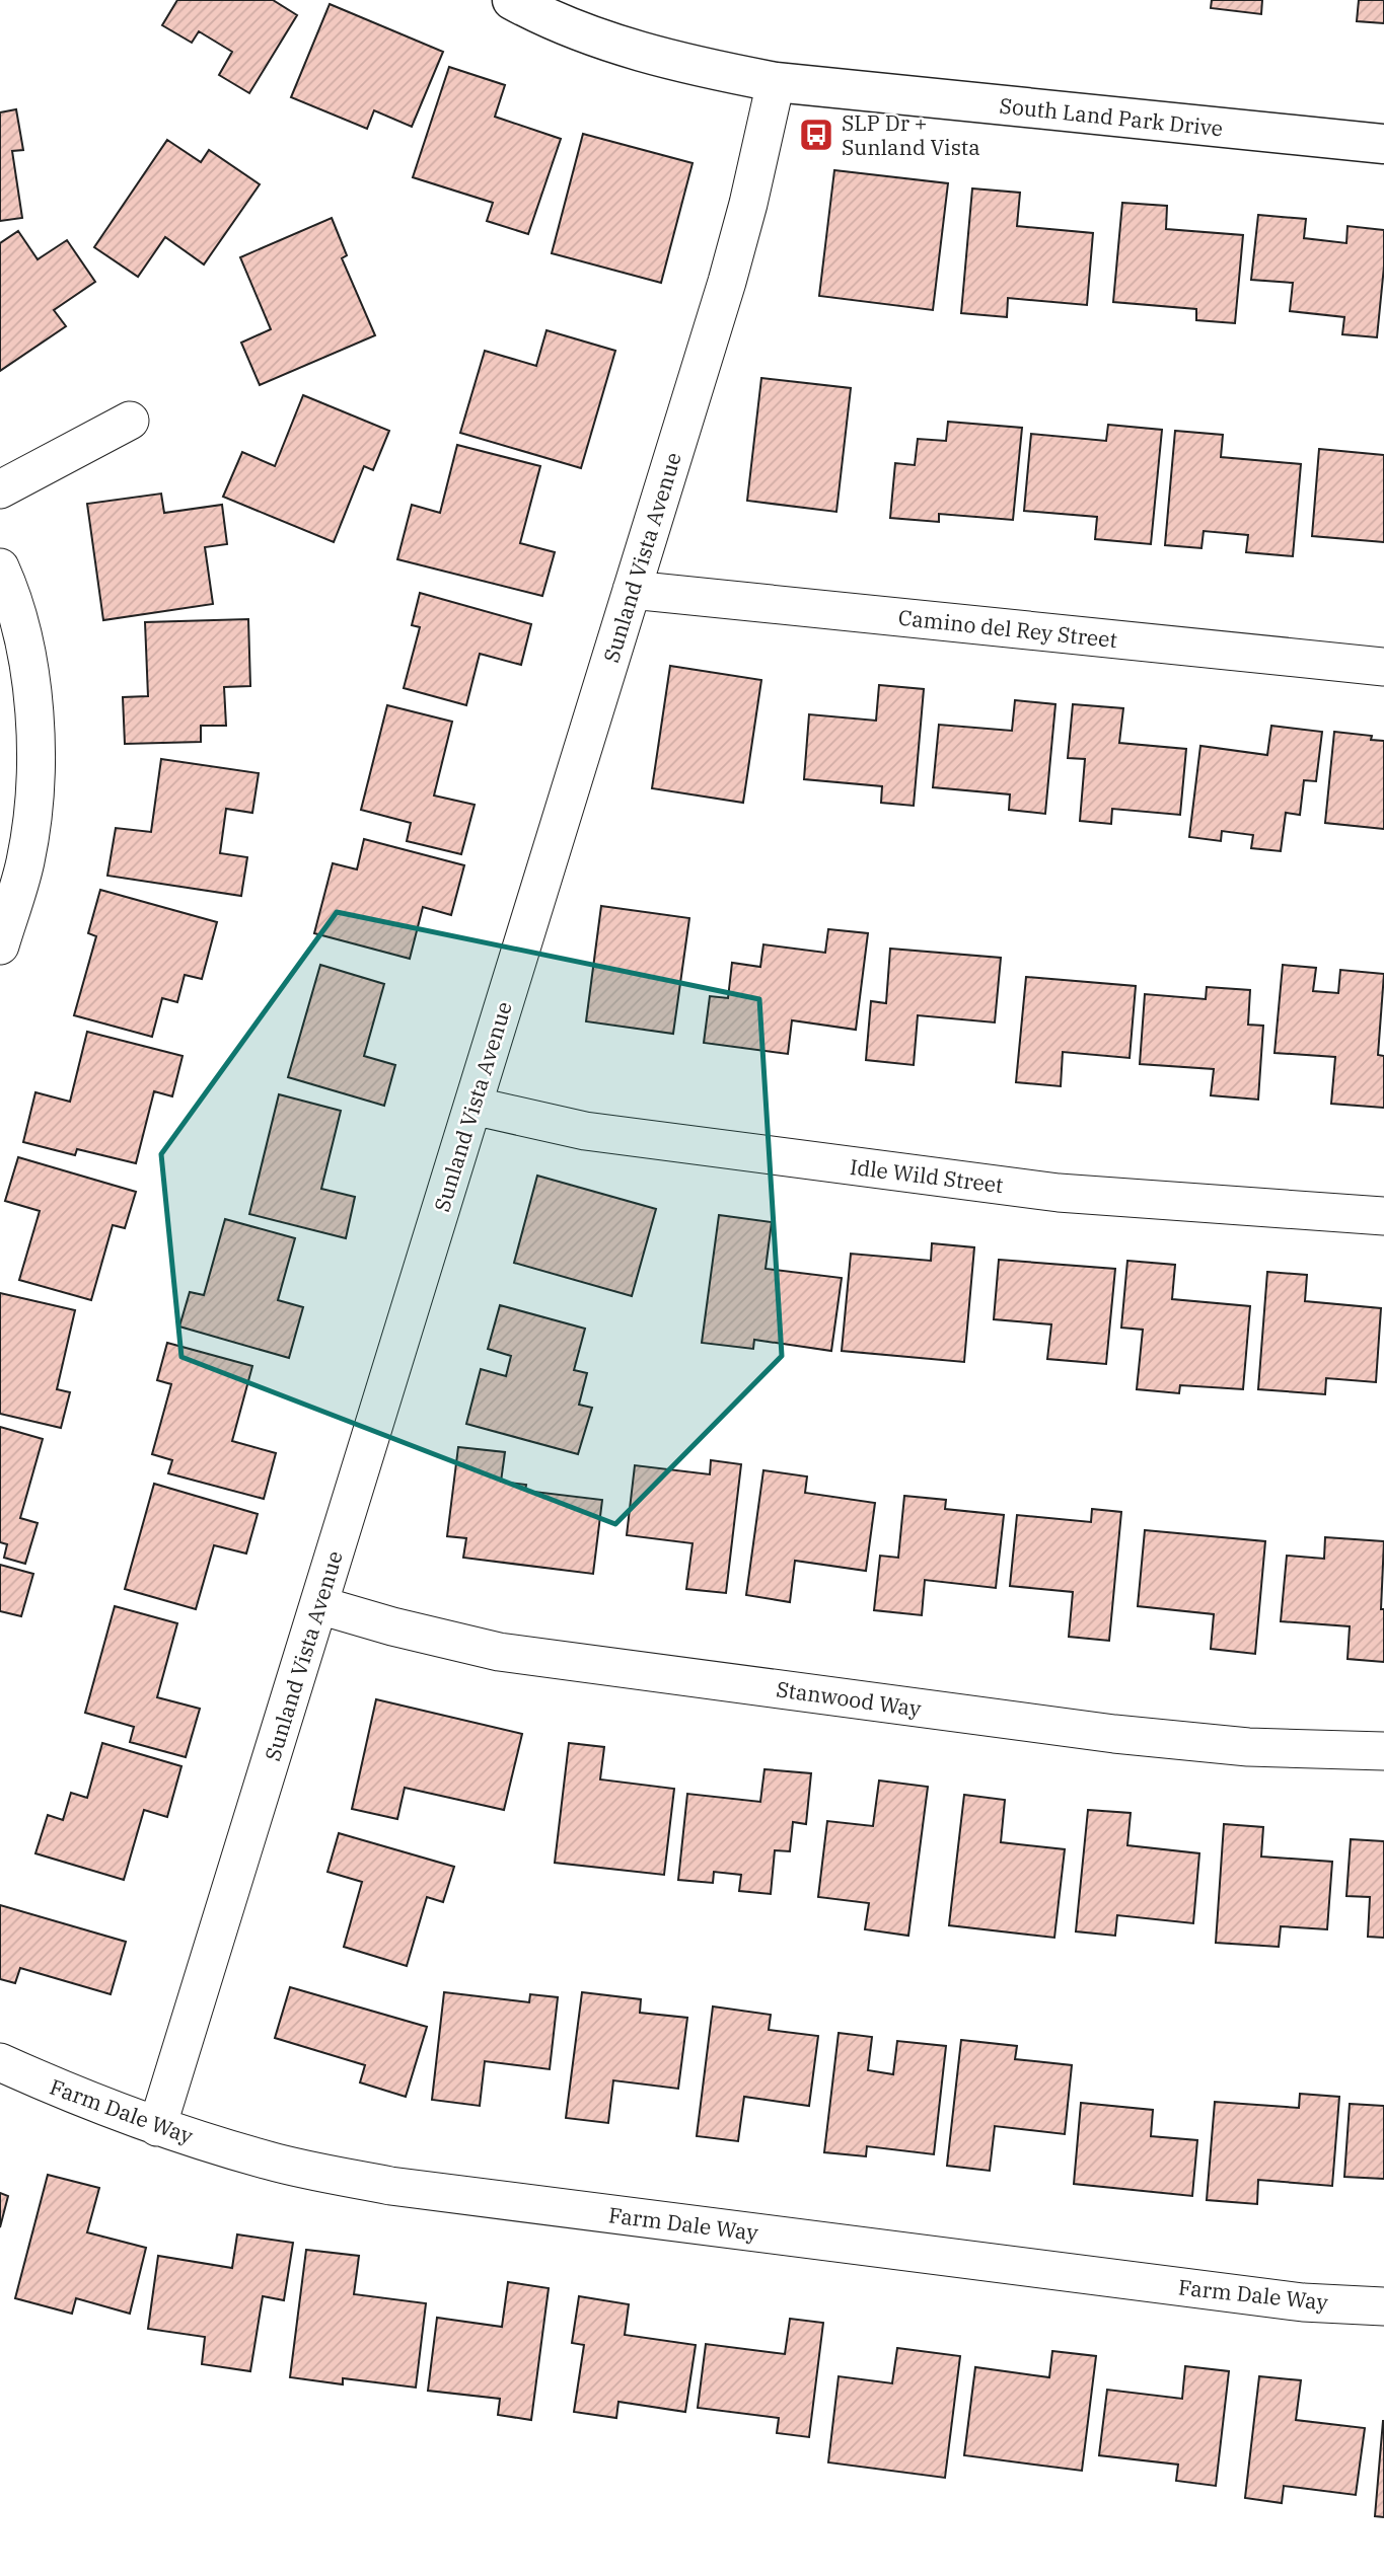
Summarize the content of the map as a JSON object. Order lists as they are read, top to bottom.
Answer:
{
  "streets": {
    "street": [
      "South Land Park Drive",
      "Sunland Vista Avenue",
      "Camino del Rey Street",
      "Idle Wild Street",
      "Stanwood Way",
      "Farm Dale Way"
    ]
  },
  "crossings": [
    ["South Land Park Drive", "Sunland Vista Avenue"],
    ["Sunland Vista Avenue", "Camino del Rey Street"],
    ["Sunland Vista Avenue", "Idle Wild Street"],
    ["Sunland Vista Avenue", "Stanwood Way"],
    ["Sunland Vista Avenue", "Farm Dale Way"]
  ],
  "places": {
    "bus stop": ["SLP Dr + Sunland Vista"]
  }
}
